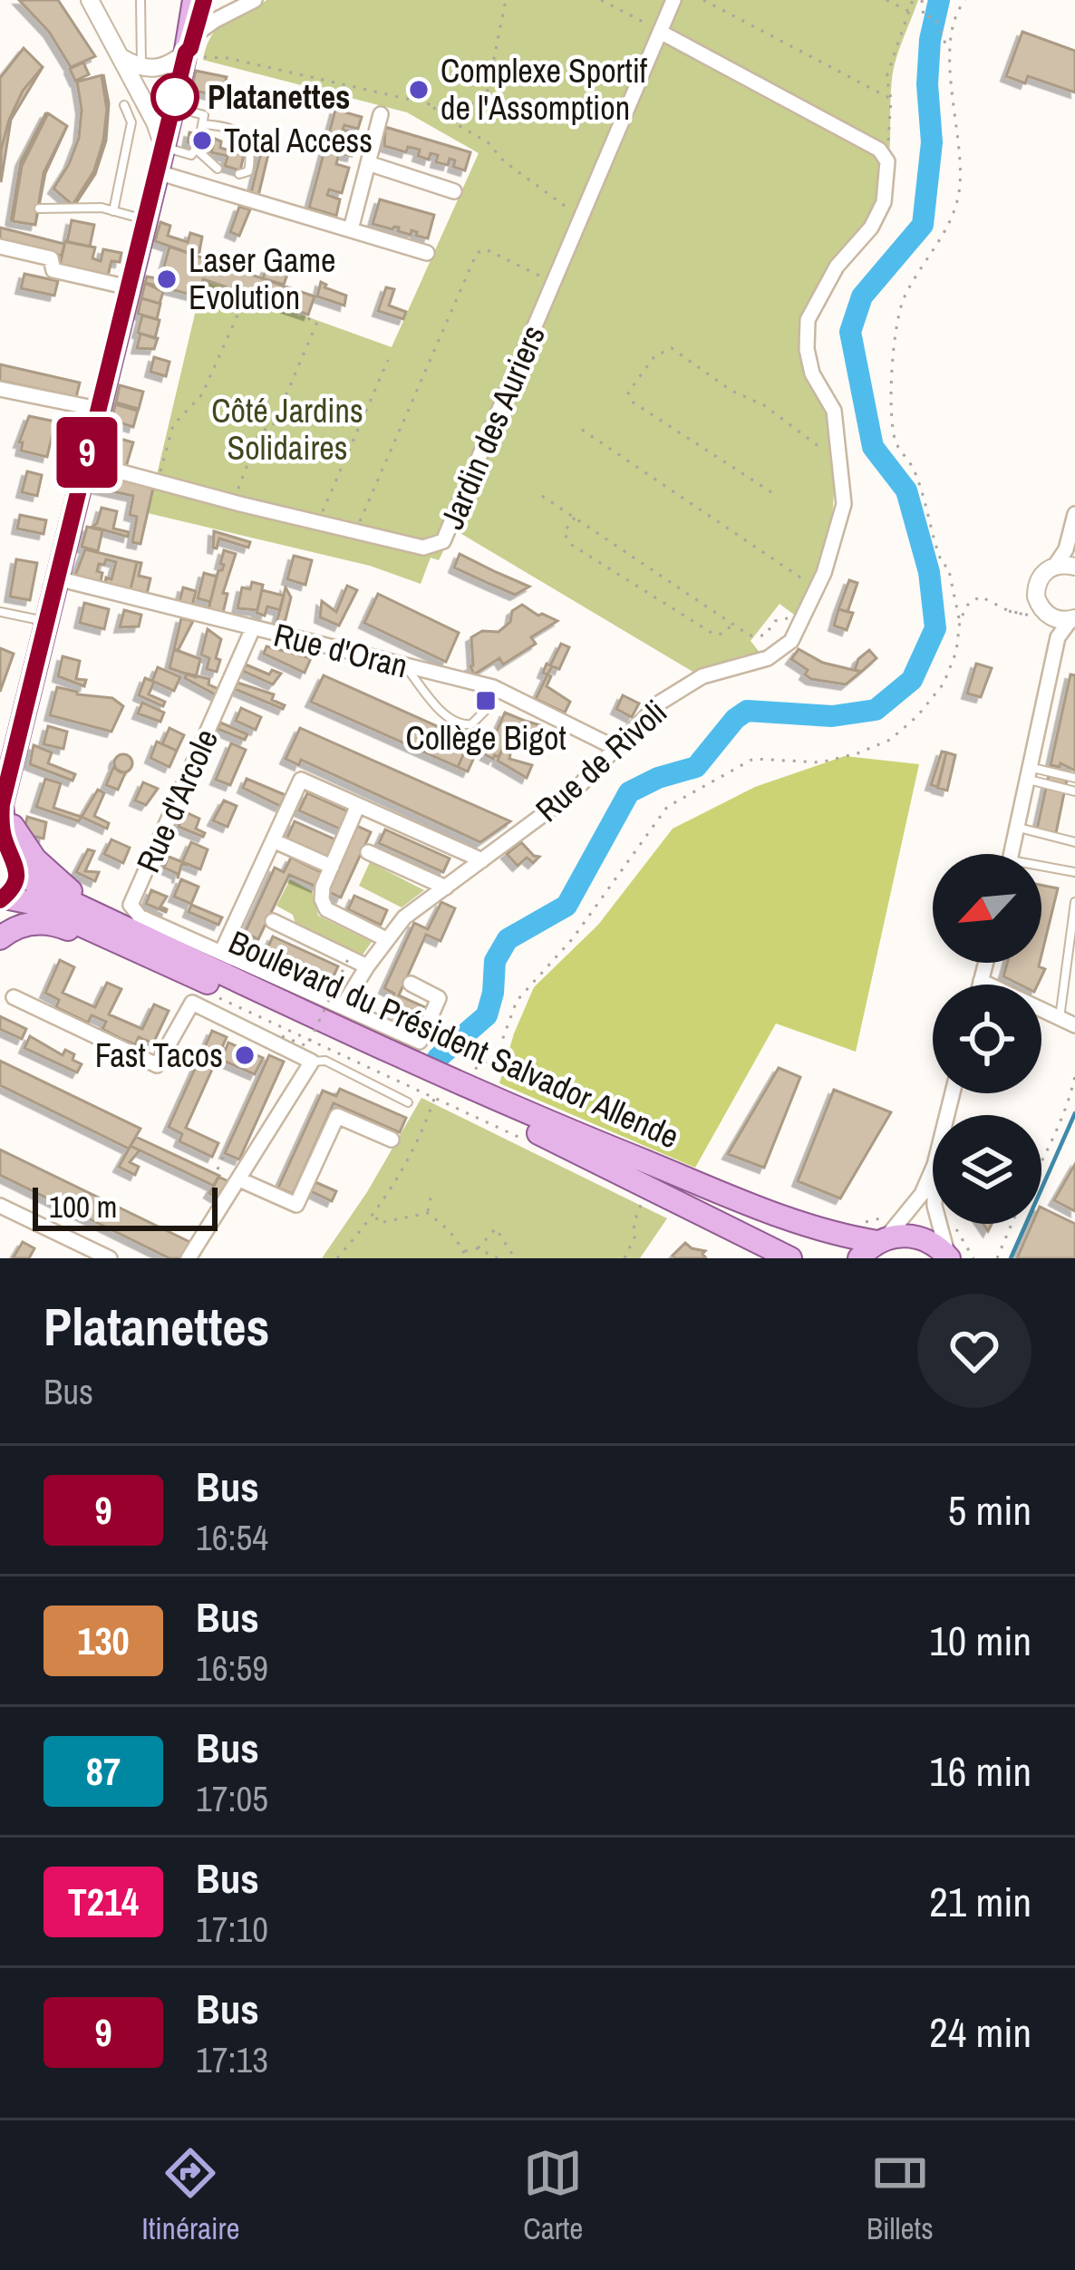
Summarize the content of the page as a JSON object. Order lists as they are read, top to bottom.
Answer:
{
  "streets": {
    "main road": ["Boulevard du Président Salvador Allende"],
    "street": [
      "Jardin des Auriers",
      "Rue d'Oran",
      "Rue de Rivoli",
      "Rue d'Arcole"
    ]
  },
  "crossings": [
    ["Rue d'Oran", "Rue de Rivoli"],
    ["Rue d'Oran", "Rue d'Arcole"],
    ["Rue de Rivoli", "Rue d'Arcole"]
  ],
  "parks": ["Côté Jardins Solidaires"],
  "places": {
    "other": [
      "Complexe Sportif de l'Assomption",
      "Platanettes",
      "Total Access",
      "Laser Game Evolution",
      "Fast Tacos"
    ],
    "transit": ["Collège Bigot"]
  },
  "lines": ["bus line 9"],
  "scale_bar": "100 m",
  "north": "bottom left",
  "page": {
    "on_map": "9",
    "scale": "100 m",
    "heading": ["Platanettes", "Bus"],
    "list": [
      {
        "mark": "9",
        "name": "Bus",
        "note": "16:54",
        "value": "5 min"
      },
      {
        "mark": "130",
        "name": "Bus",
        "note": "16:59",
        "value": "10 min"
      },
      {
        "mark": "87",
        "name": "Bus",
        "note": "17:05",
        "value": "16 min"
      },
      {
        "mark": "T214",
        "name": "Bus",
        "note": "17:10",
        "value": "21 min"
      },
      {
        "mark": "9",
        "name": "Bus",
        "note": "17:13",
        "value": "24 min"
      }
    ],
    "tabs": ["Itinéraire", "Carte", "Billets"]
  }
}
